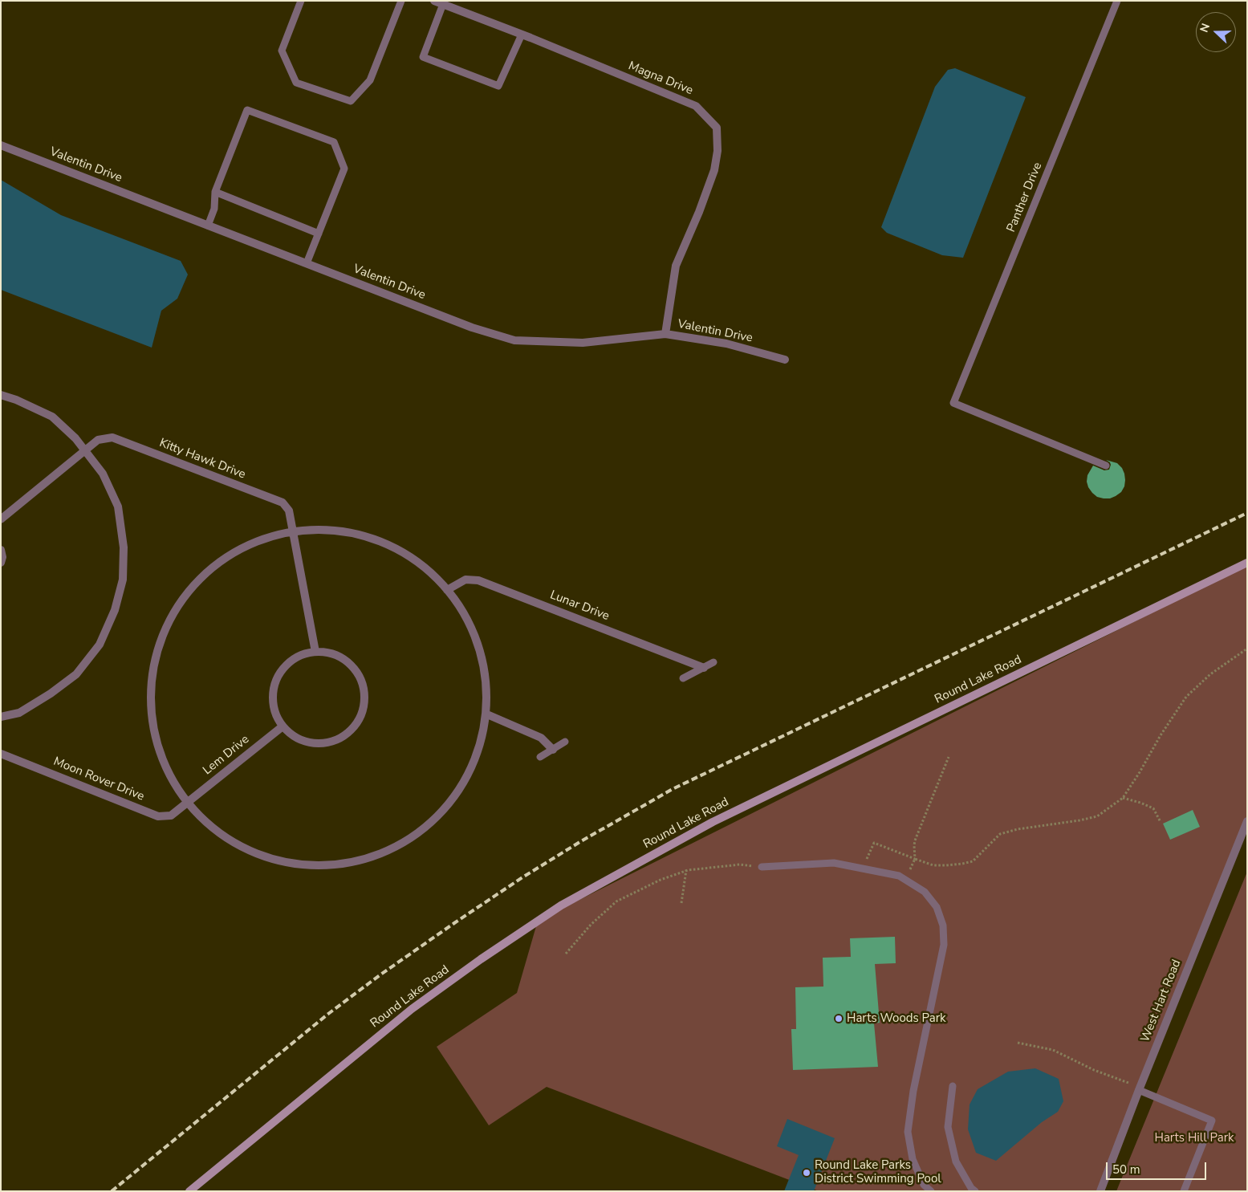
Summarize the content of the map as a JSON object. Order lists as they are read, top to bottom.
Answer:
{
  "streets": {
    "main road": ["Round Lake Road"],
    "street": [
      "Magna Drive",
      "Valentin Drive",
      "Kitty Hawk Drive",
      "Lunar Drive",
      "Lem Drive",
      "Moon Rover Drive",
      "West Hart Road"
    ],
    "lane": ["Panther Drive"]
  },
  "crossings": [
    ["Magna Drive", "Valentin Drive"],
    ["Lem Drive", "Moon Rover Drive"]
  ],
  "parks": ["Harts Hill Park"],
  "places": ["Harts Woods Park", "Round Lake Parks District Swimming Pool"],
  "scale_bar": "50 m",
  "north": "left"
}
